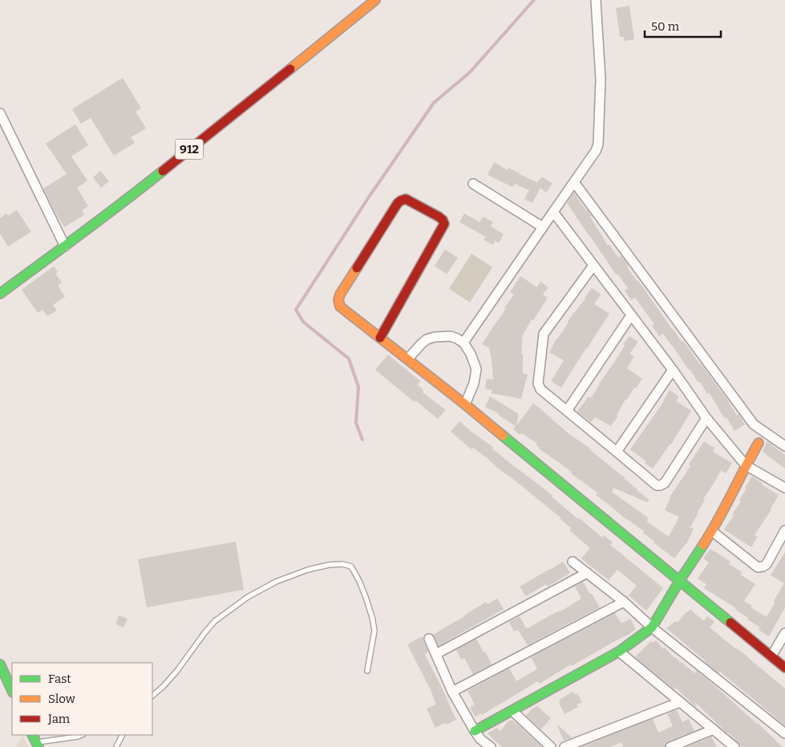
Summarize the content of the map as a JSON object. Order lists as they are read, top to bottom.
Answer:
{
  "streets": {
    "main road": ["912"]
  },
  "legend": ["Fast", "Slow", "Jam"],
  "scale_bar": "50 m"
}
